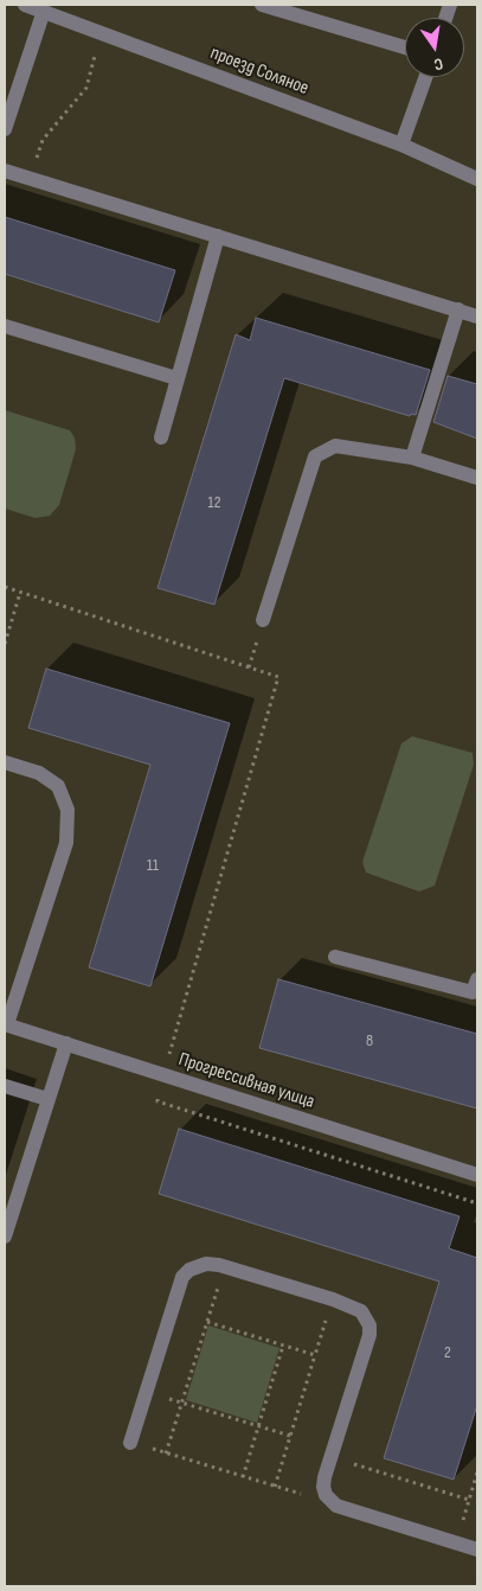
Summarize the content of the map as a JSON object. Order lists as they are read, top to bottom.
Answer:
{
  "streets": {
    "street": ["проезд Соляное", "Прогрессивная улица"]
  },
  "house_numbers": [
    "12",
    "11",
    "8",
    "2"
  ],
  "north": "bottom"
}
